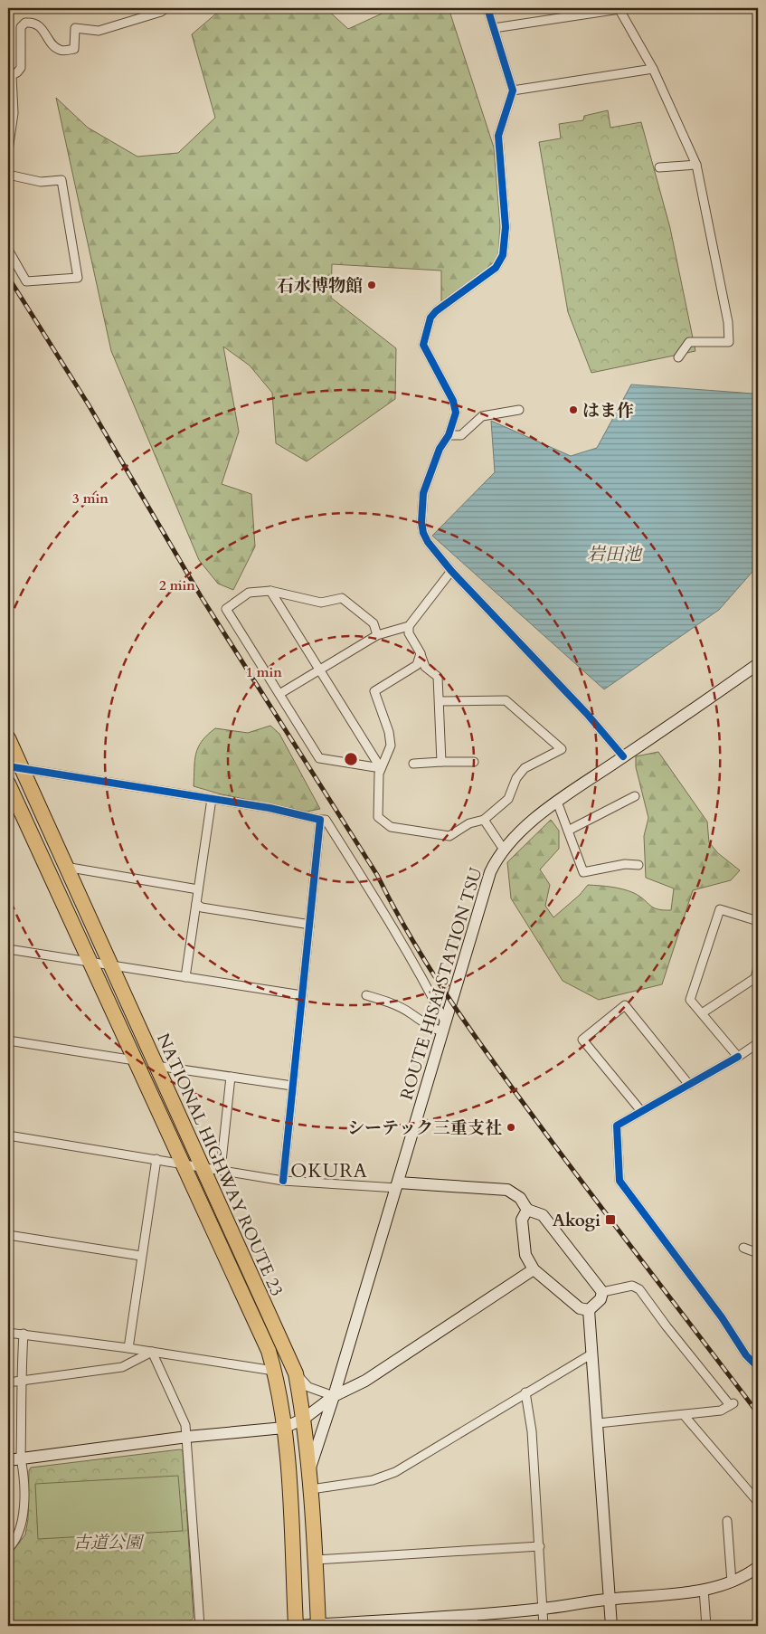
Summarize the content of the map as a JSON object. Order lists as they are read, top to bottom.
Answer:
{
  "streets": {
    "highway": ["NATIONAL HIGHWAY ROUTE 23"],
    "main road": ["ROUTE HISAI STATION TSU"]
  },
  "crossings": [
    ["ROUTE HISAI STATION TSU", "NATIONAL HIGHWAY ROUTE 23"]
  ],
  "districts": ["OKURA"],
  "water": ["岩田池"],
  "parks": ["古道公園"],
  "places": {
    "other": ["石水博物館", "はま作", "シーテック三重支社"],
    "transit": ["Akogi"]
  },
  "rings": ["3 min", "2 min", "1 min"]
}
